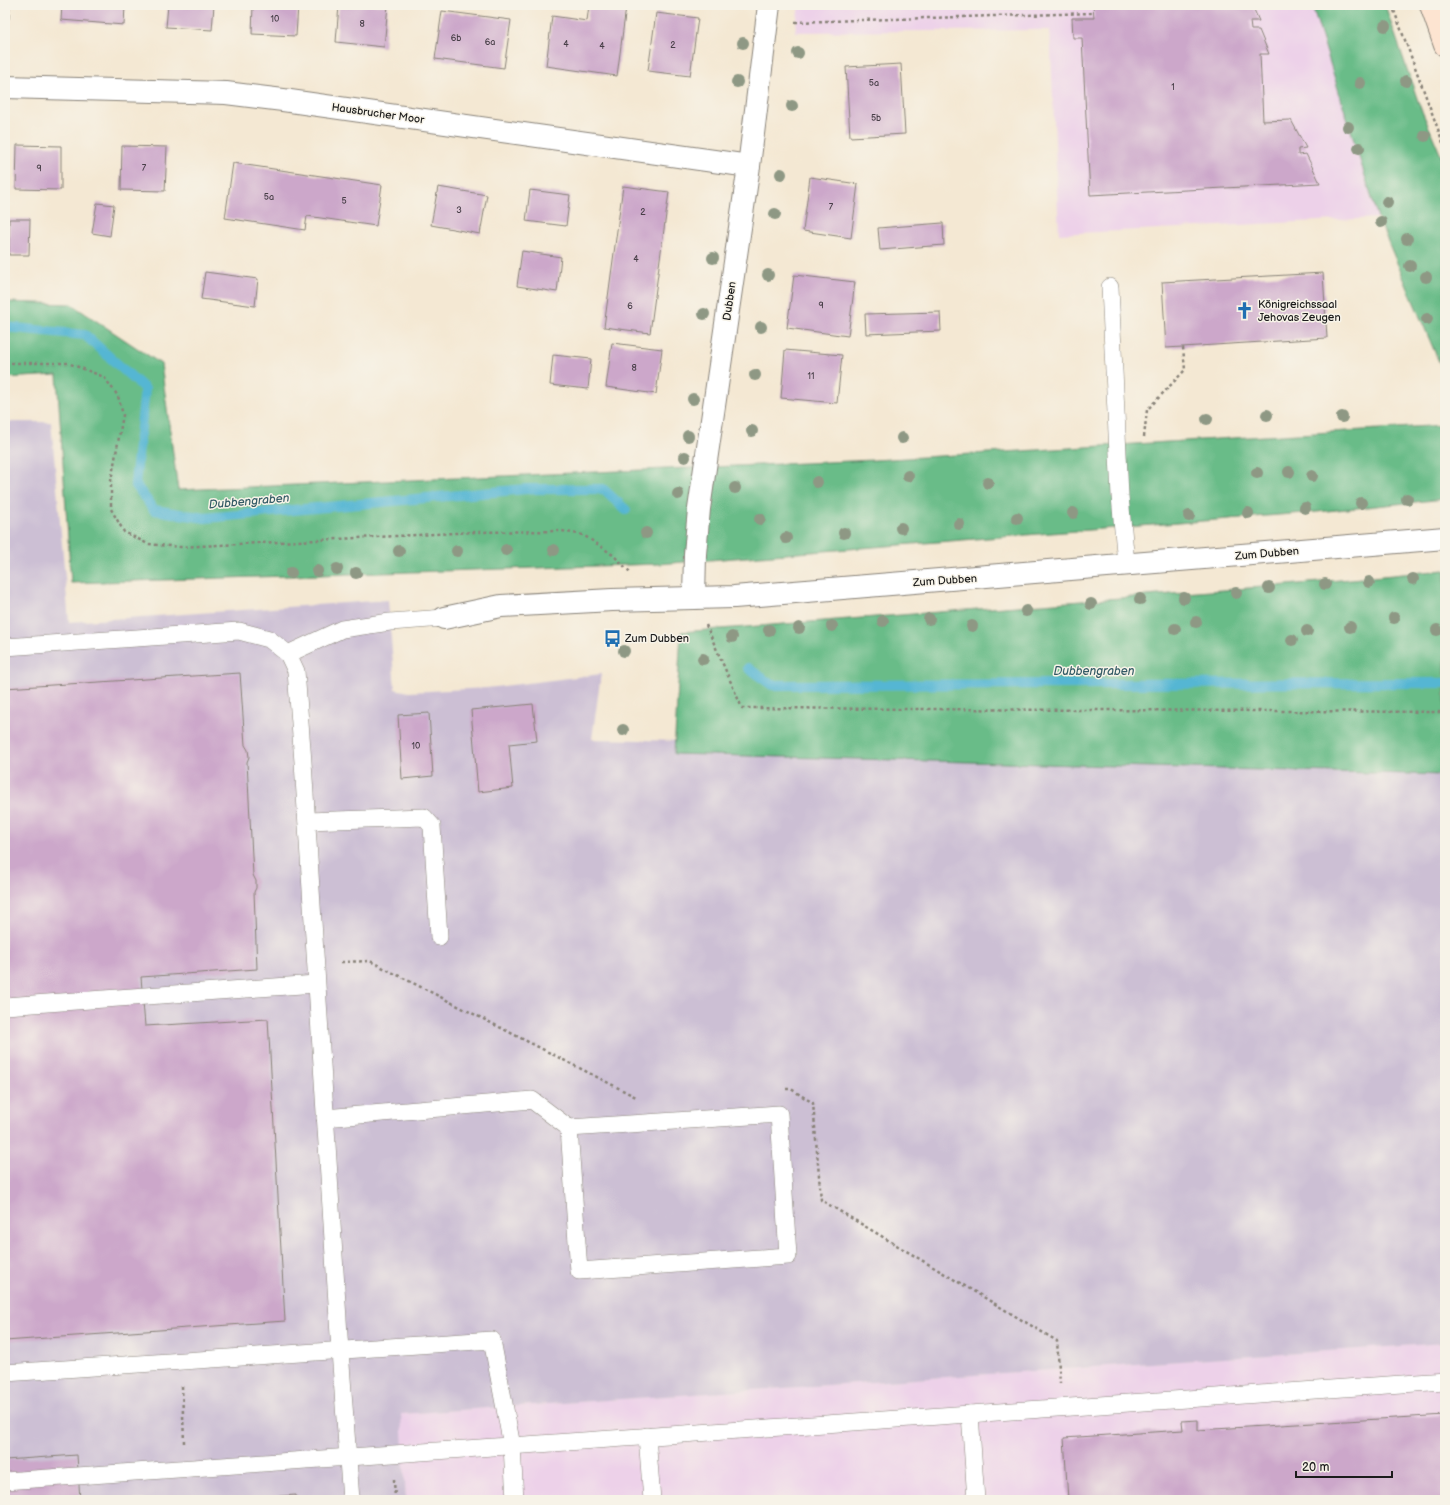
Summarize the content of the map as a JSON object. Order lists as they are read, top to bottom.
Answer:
{
  "streets": {
    "street": ["Hausbrucher Moor", "Dubben", "Zum Dubben"]
  },
  "crossings": [
    ["Hausbrucher Moor", "Dubben"],
    ["Dubben", "Zum Dubben"]
  ],
  "water": ["Dubbengraben"],
  "places": {
    "church": ["Königreichssaal Jehovas Zeugen"],
    "bus stop": ["Zum Dubben"]
  },
  "house_numbers": [
    "10",
    "8",
    "6b",
    "6a",
    "4",
    "2",
    "4",
    "5a",
    "1",
    "5b",
    "9",
    "7",
    "5a",
    "5",
    "7",
    "3",
    "2",
    "4",
    "9",
    "6",
    "8",
    "11",
    "10"
  ],
  "scale_bar": "20 m"
}
